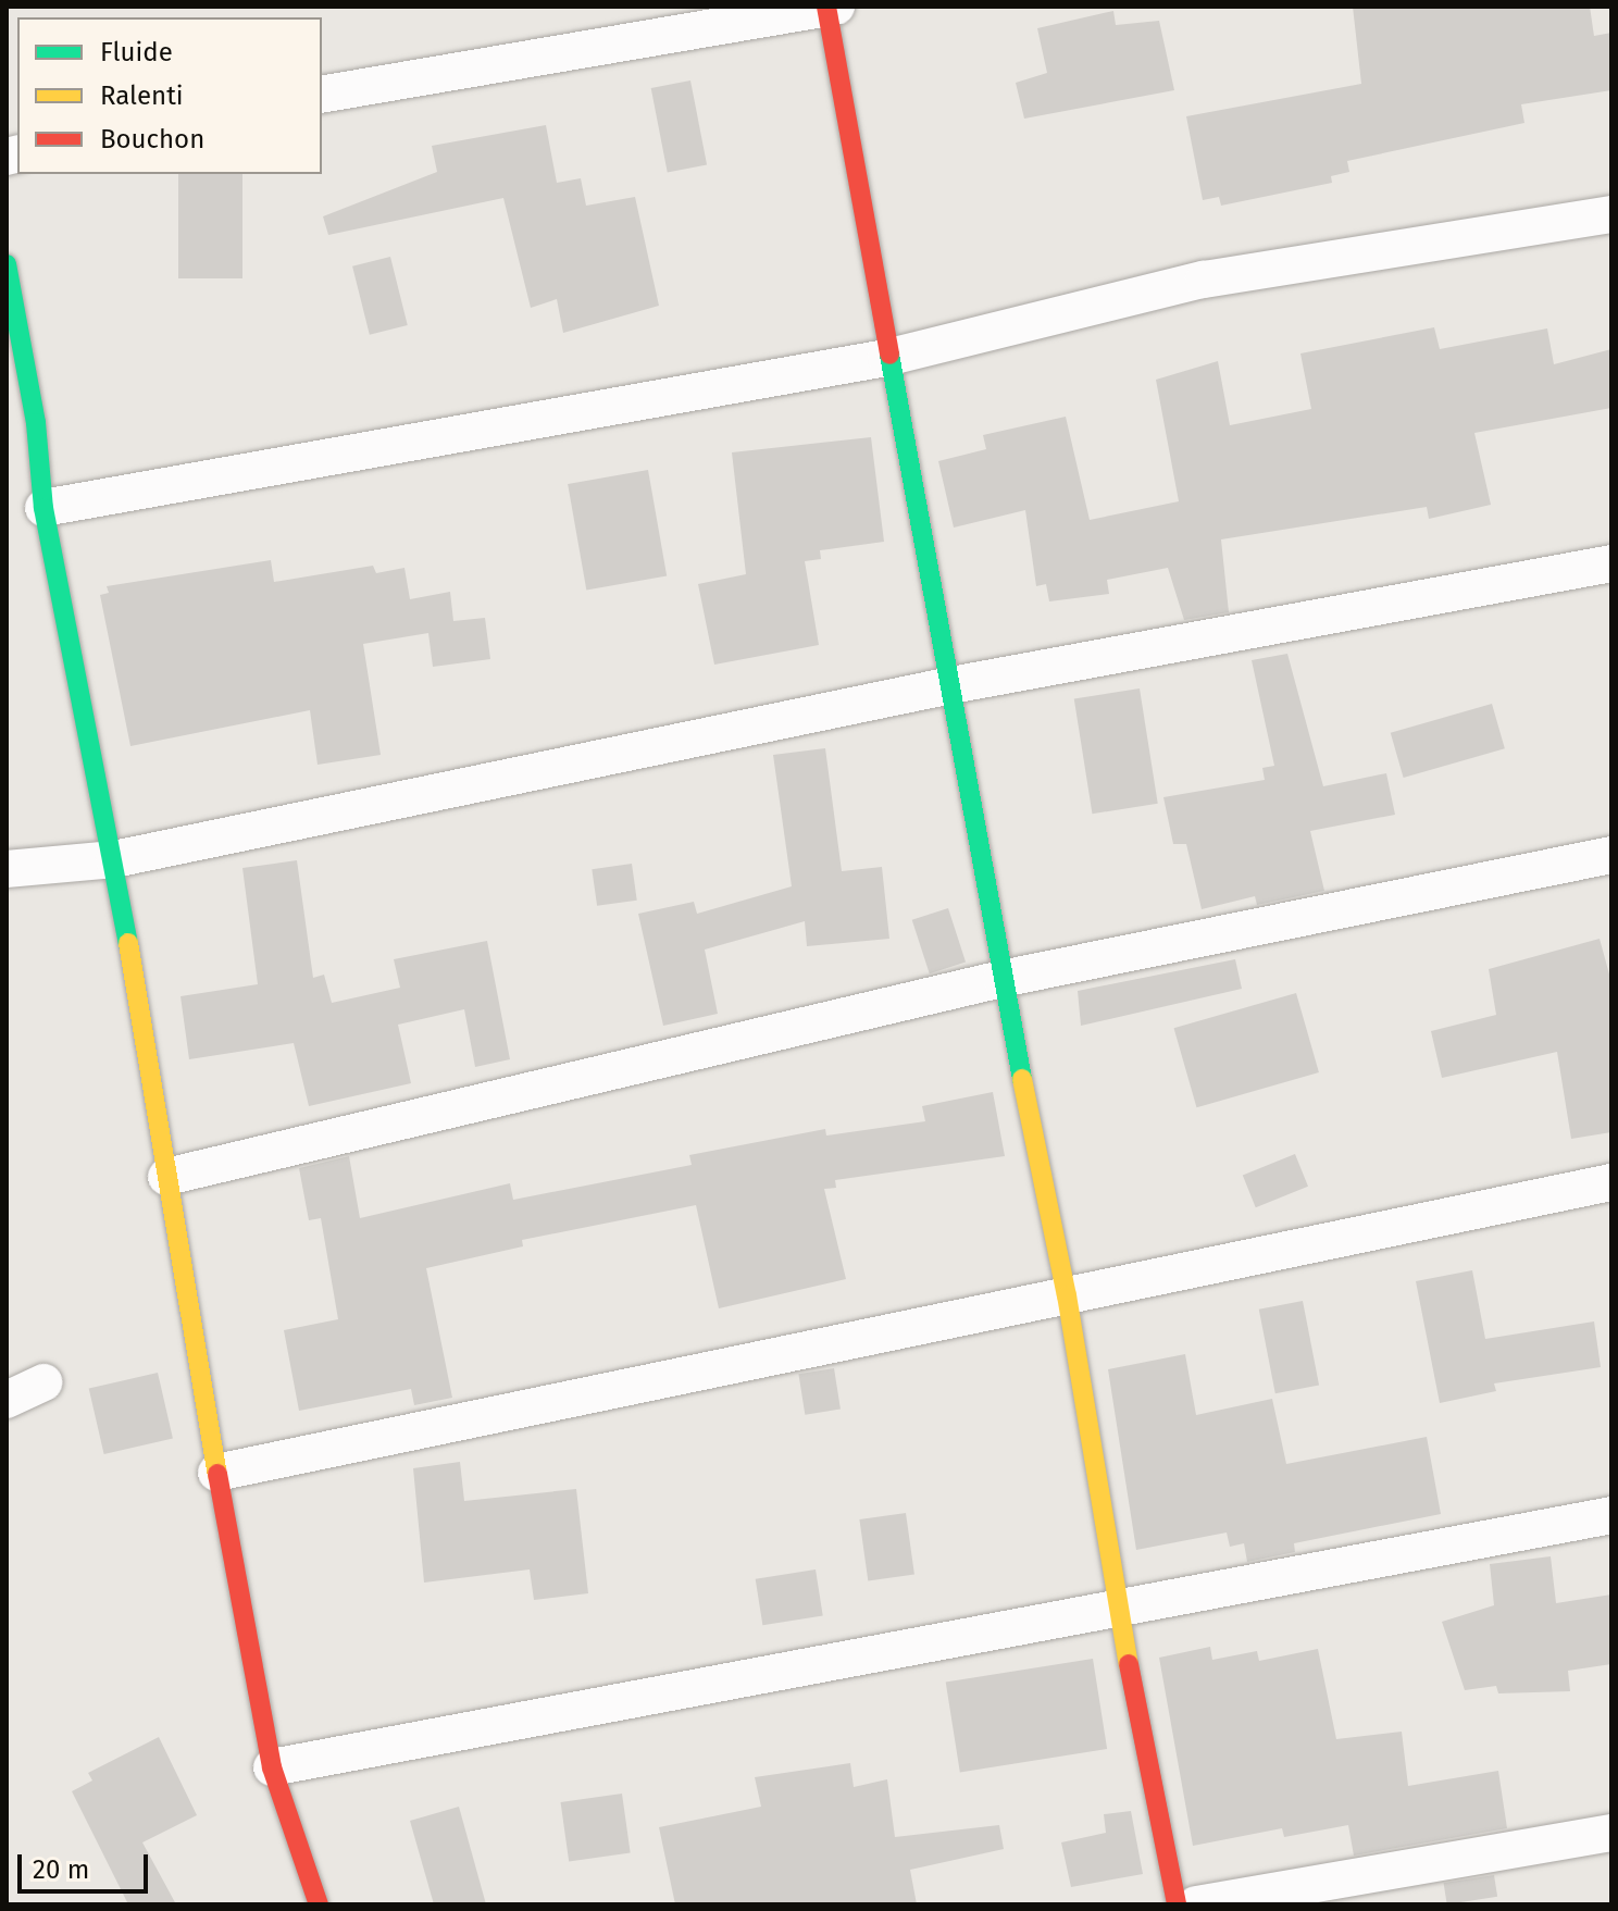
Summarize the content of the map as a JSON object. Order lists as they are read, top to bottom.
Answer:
{
  "legend": ["Fluide", "Ralenti", "Bouchon"],
  "scale_bar": "20 m"
}
